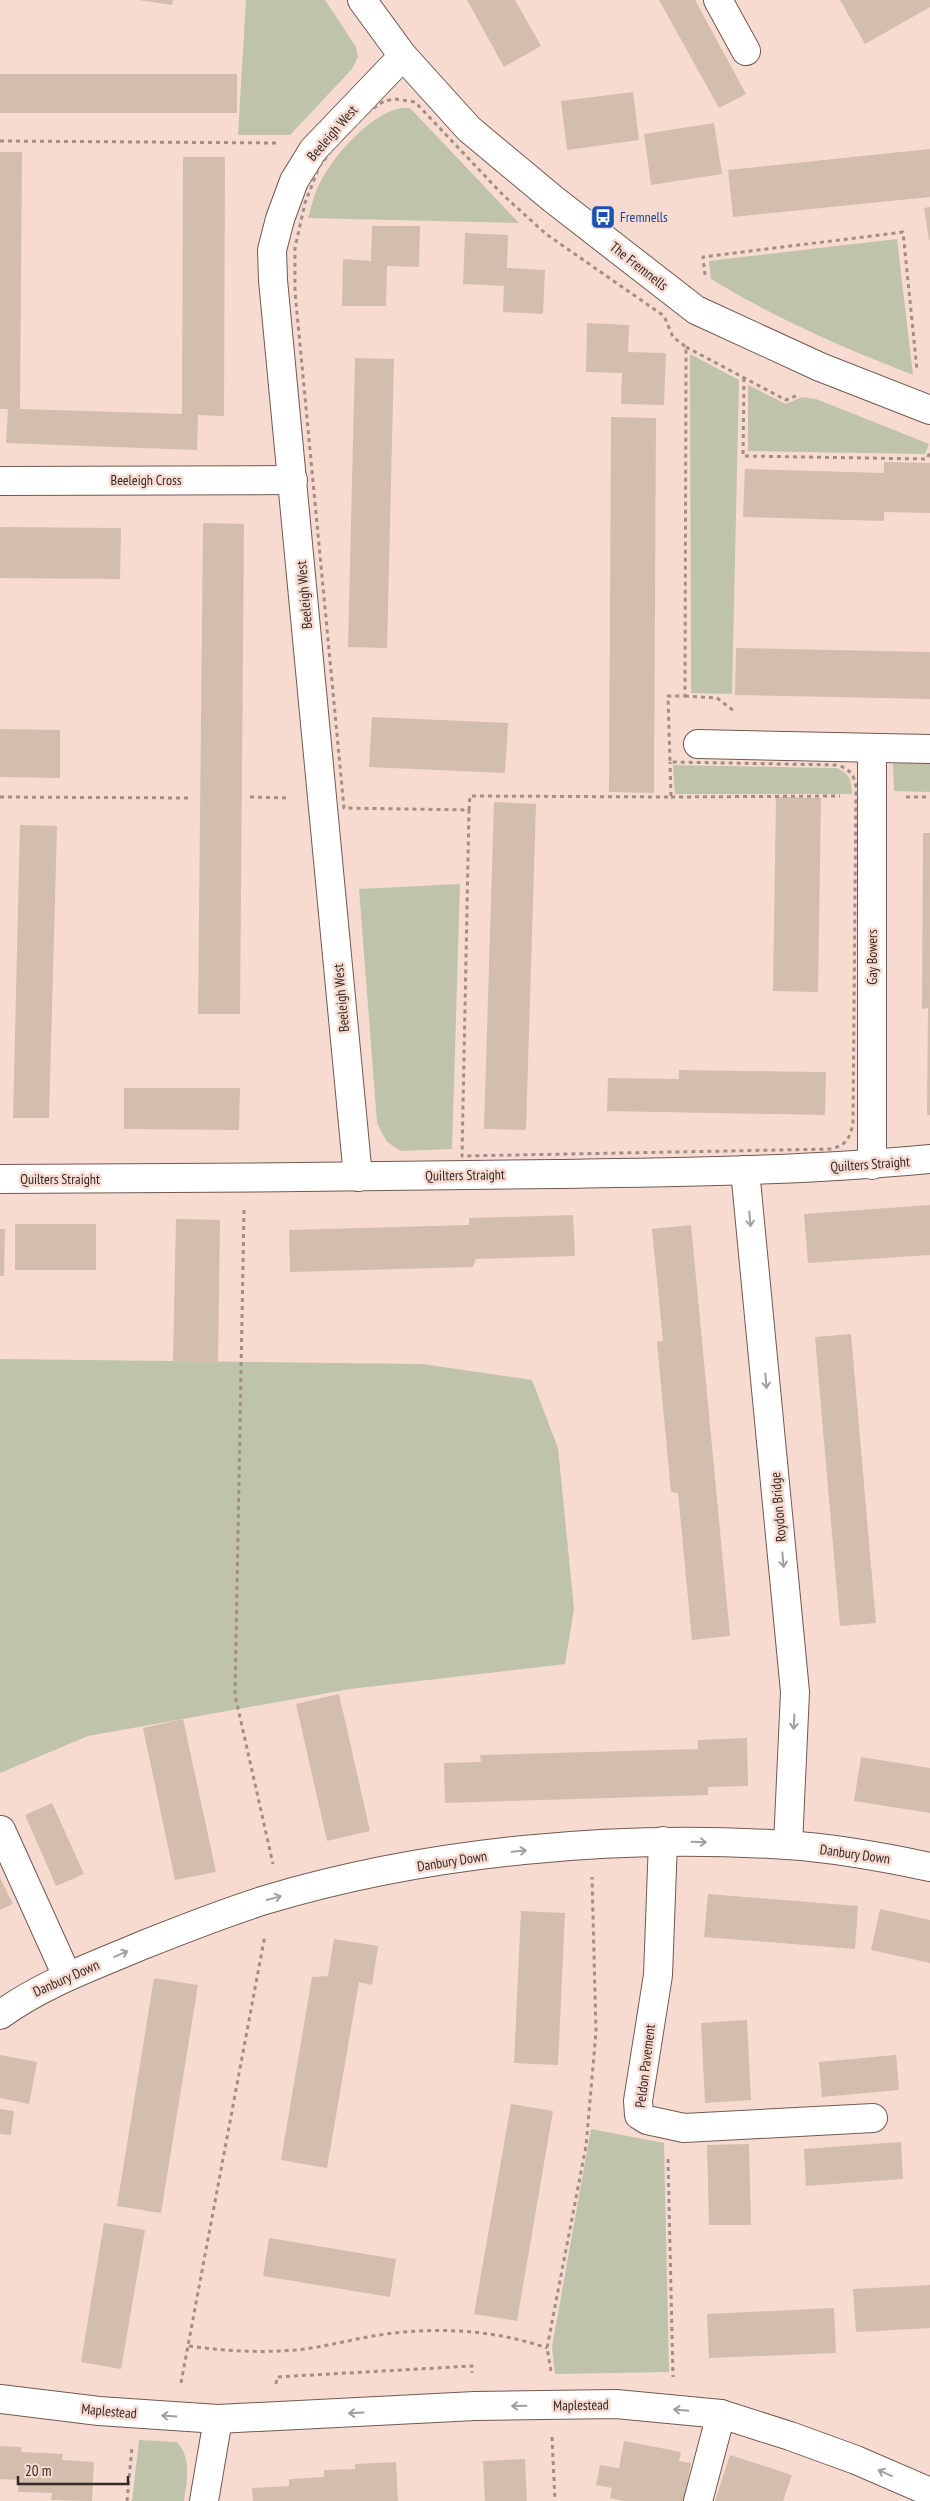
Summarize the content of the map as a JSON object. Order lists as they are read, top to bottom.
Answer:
{
  "streets": {
    "street": [
      "Beeleigh West",
      "The Fremnells",
      "Beeleigh Cross",
      "Gay Bowers",
      "Quilters Straight",
      "Roydon Bridge",
      "Danbury Down",
      "Peldon Pavement",
      "Maplestead"
    ]
  },
  "crossings": [
    ["Beeleigh West", "The Fremnells"],
    ["Beeleigh West", "Beeleigh Cross"],
    ["Beeleigh West", "Quilters Straight"],
    ["Gay Bowers", "Quilters Straight"],
    ["Quilters Straight", "Roydon Bridge"],
    ["Roydon Bridge", "Danbury Down"],
    ["Danbury Down", "Peldon Pavement"]
  ],
  "one_way": ["Roydon Bridge", "Danbury Down", "Maplestead"],
  "places": {
    "bus stop": ["Fremnells"]
  },
  "scale_bar": "20 m"
}
